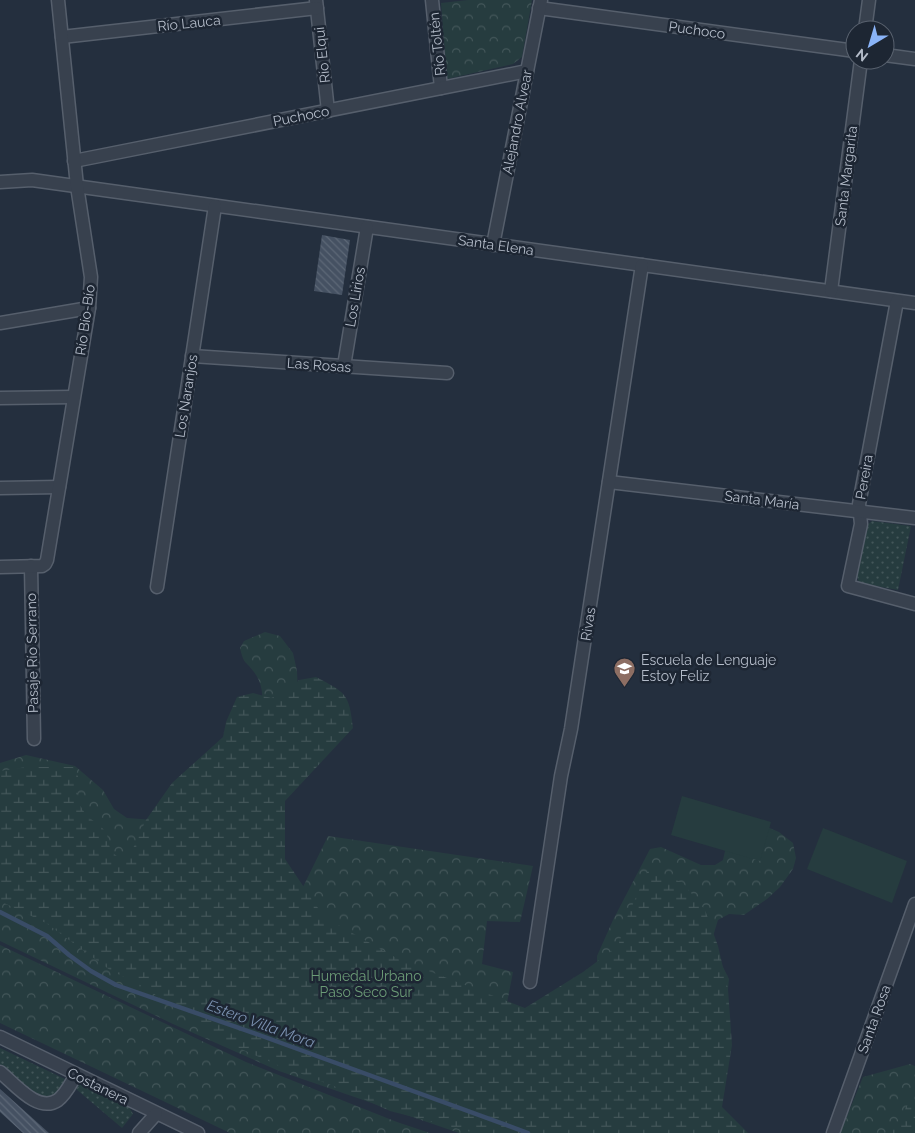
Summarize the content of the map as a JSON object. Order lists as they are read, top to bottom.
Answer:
{
  "streets": {
    "street": [
      "Río Lauca",
      "Puchoco",
      "Río Toltén",
      "Río Elqui",
      "Alejandro Alvear",
      "Santa Margarita",
      "Santa Elena",
      "Los Lirios",
      "Río Bío-Bío",
      "Las Rosas",
      "Los Naranjos",
      "Pereira",
      "Santa María",
      "Rivas",
      "Pasaje Río Serrano",
      "Santa Rosa",
      "Costanera"
    ]
  },
  "crossings": [
    ["Río Lauca", "Río Elqui"],
    ["Río Lauca", "Río Bío-Bío"],
    ["Puchoco", "Río Toltén"],
    ["Puchoco", "Río Elqui"],
    ["Puchoco", "Alejandro Alvear"],
    ["Puchoco", "Río Bío-Bío"],
    ["Alejandro Alvear", "Santa Elena"],
    ["Santa Margarita", "Santa Elena"],
    ["Santa Elena", "Los Lirios"],
    ["Santa Elena", "Río Bío-Bío"],
    ["Santa Elena", "Los Naranjos"],
    ["Santa Elena", "Pereira"],
    ["Santa Elena", "Rivas"],
    ["Los Lirios", "Las Rosas"],
    ["Río Bío-Bío", "Pasaje Río Serrano"],
    ["Las Rosas", "Los Naranjos"],
    ["Pereira", "Santa María"],
    ["Santa María", "Rivas"]
  ],
  "water": ["Estero Villa Mora"],
  "parks": ["Humedal Urbano Paso Seco Sur"],
  "places": {
    "school or university": ["Escuela de Lenguaje Estoy Feliz"]
  },
  "north": "bottom left"
}
